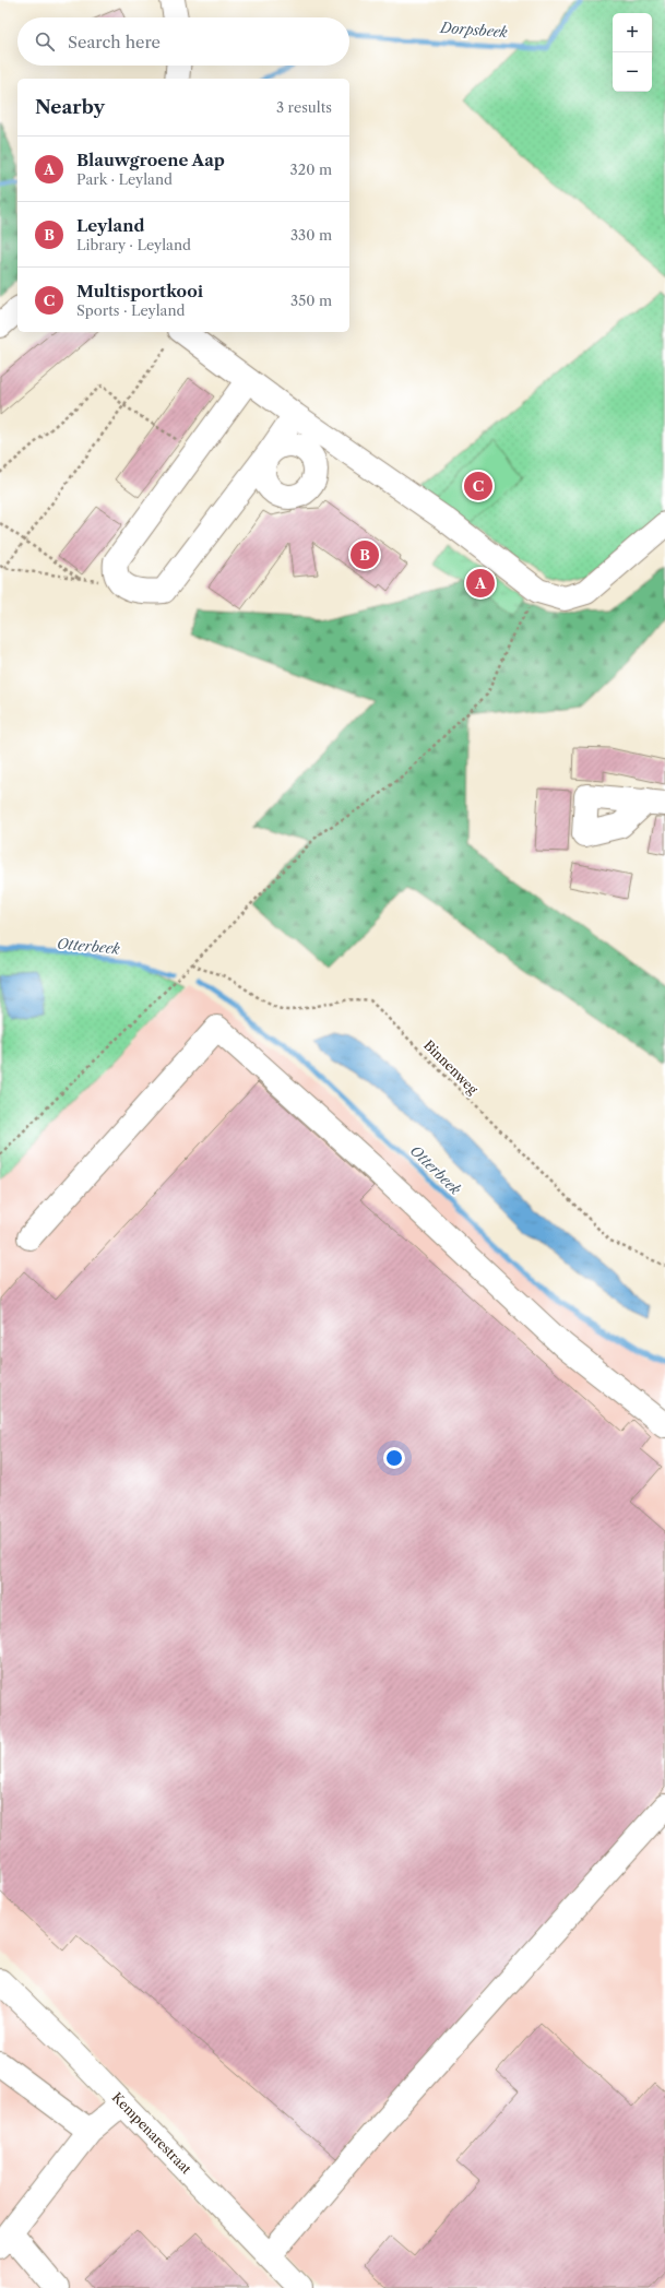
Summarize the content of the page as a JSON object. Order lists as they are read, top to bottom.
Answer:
{
  "streets": {
    "street": ["Kempenarestraat"],
    "path": ["Binnenweg"]
  },
  "water": ["Dorpsbeek", "Otterbeek"],
  "page": {
    "map_buttons": ["+", "−"],
    "search": "Search here",
    "heading": ["Nearby", "3 results"],
    "list": [
      {
        "mark": "A",
        "name": "Blauwgroene Aap",
        "note": "Park · Leyland",
        "value": "320 m"
      },
      {
        "mark": "B",
        "name": "Leyland",
        "note": "Library · Leyland",
        "value": "330 m"
      },
      {
        "mark": "C",
        "name": "Multisportkooi",
        "note": "Sports · Leyland",
        "value": "350 m"
      }
    ],
    "pins": ["C", "B", "A"]
  }
}
